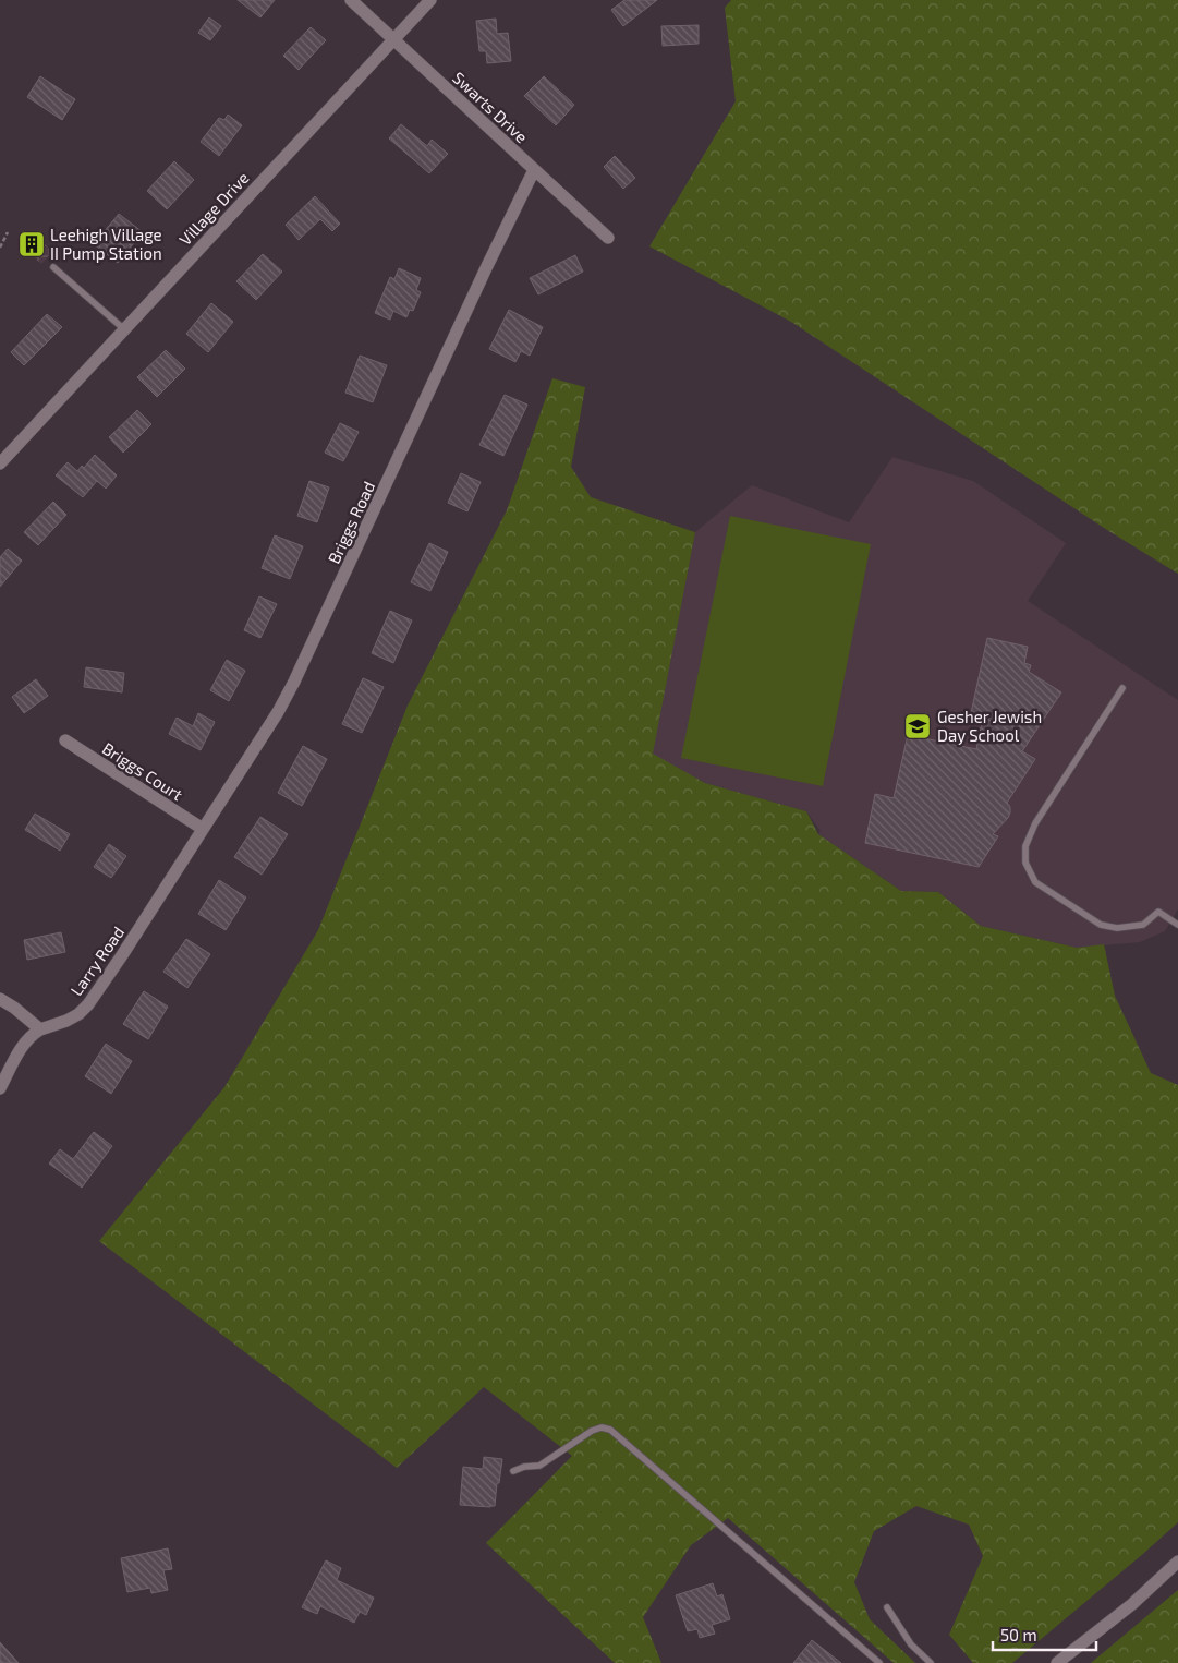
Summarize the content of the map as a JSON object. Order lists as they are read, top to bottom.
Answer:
{
  "streets": {
    "street": [
      "Swarts Drive",
      "Village Drive",
      "Briggs Road",
      "Briggs Court",
      "Larry Road"
    ]
  },
  "crossings": [
    ["Swarts Drive", "Village Drive"],
    ["Swarts Drive", "Briggs Road"],
    ["Briggs Road", "Briggs Court"],
    ["Briggs Road", "Larry Road"]
  ],
  "places": {
    "building": ["Leehigh Village II Pump Station"],
    "school or university": ["Gesher Jewish Day School"]
  },
  "scale_bar": "50 m"
}
